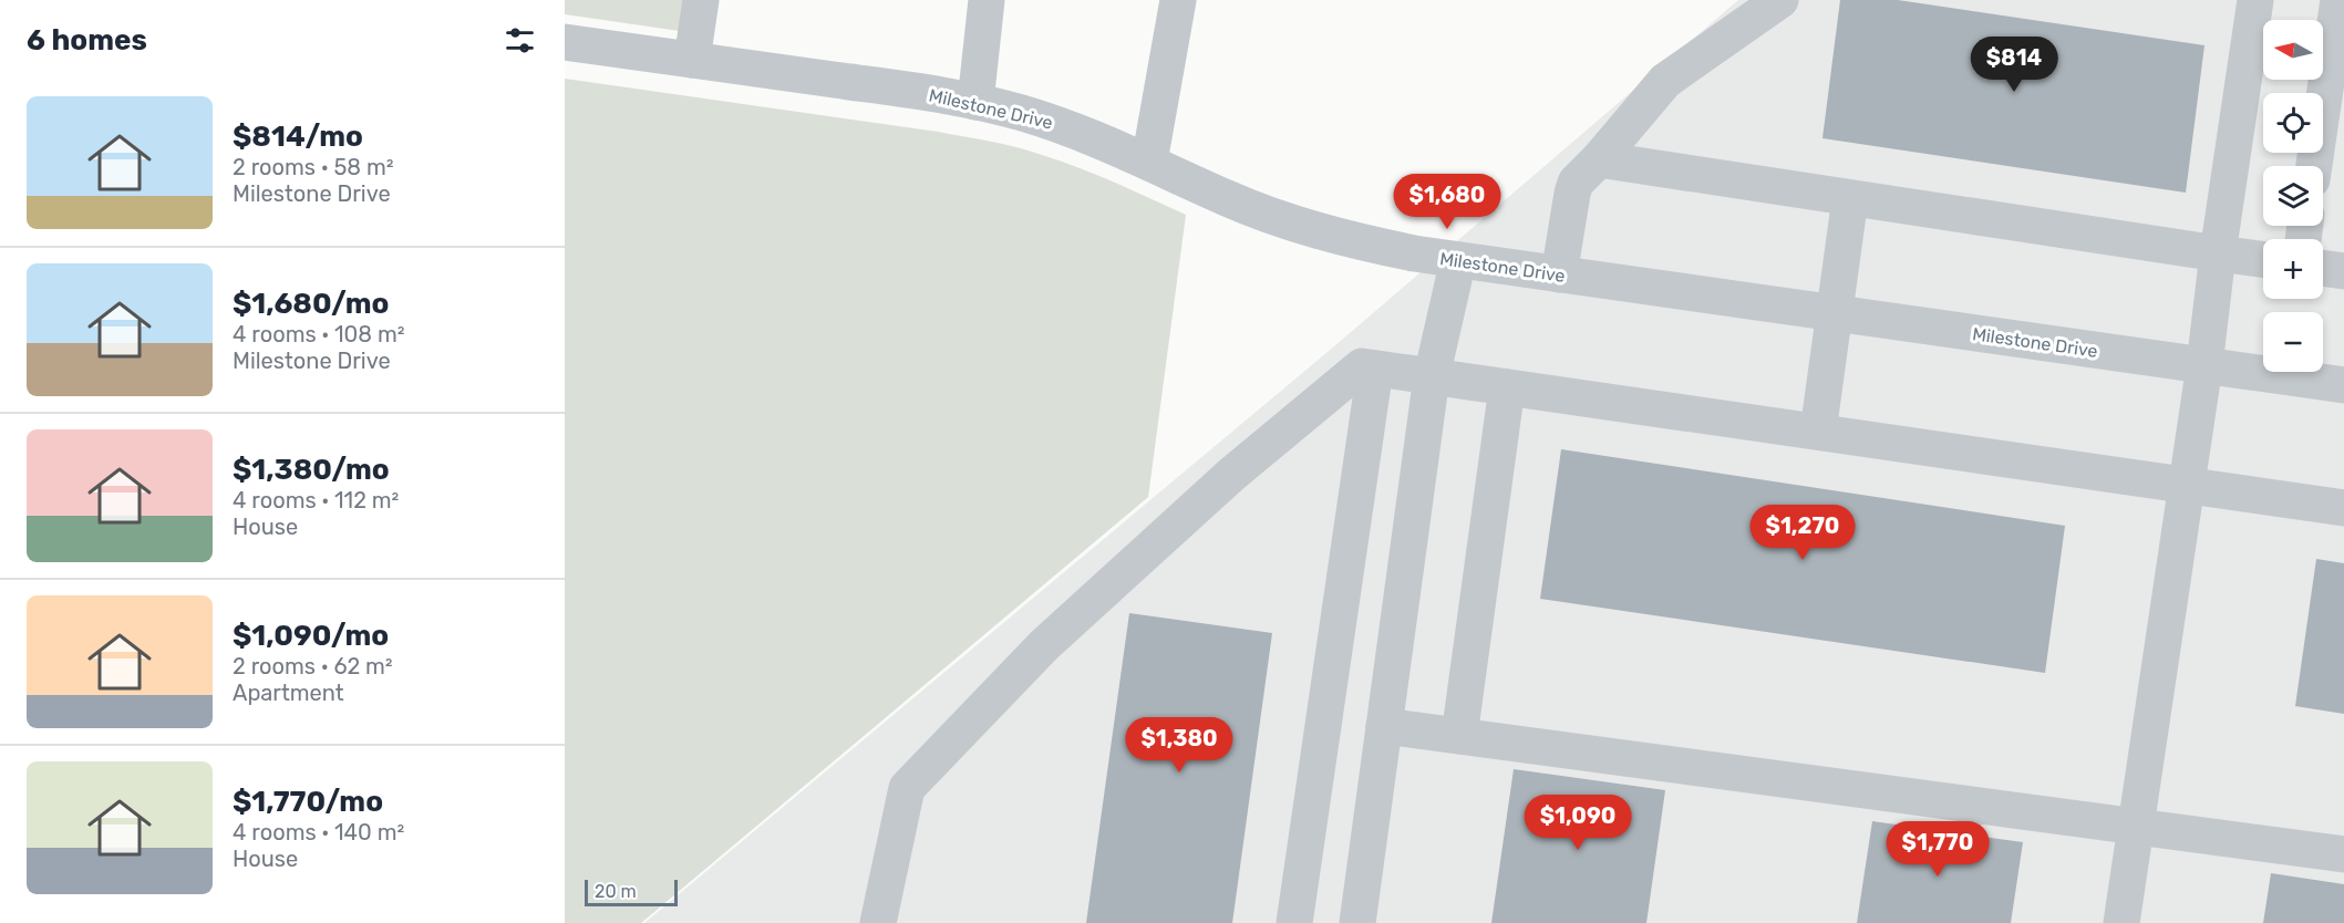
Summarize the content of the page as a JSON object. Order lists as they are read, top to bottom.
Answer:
{
  "streets": {
    "street": ["Milestone Drive"]
  },
  "scale_bar": "20 m",
  "north": "left",
  "page": {
    "heading": "6 homes",
    "map_buttons": ["+", "−"],
    "price": [
      "$814",
      "$1,680",
      "$1,270",
      "$1,380",
      "$1,090",
      "$1,770"
    ],
    "list": [
      {
        "name": "$814/mo",
        "note": "2 rooms · 58 m² · Milestone Drive"
      },
      {
        "name": "$1,680/mo",
        "note": "4 rooms · 108 m² · Milestone Drive"
      },
      {
        "name": "$1,380/mo",
        "note": "4 rooms · 112 m² · House"
      },
      {
        "name": "$1,090/mo",
        "note": "2 rooms · 62 m² · Apartment"
      },
      {
        "name": "$1,770/mo",
        "note": "4 rooms · 140 m² · House"
      }
    ],
    "scale": "20 m"
  }
}
